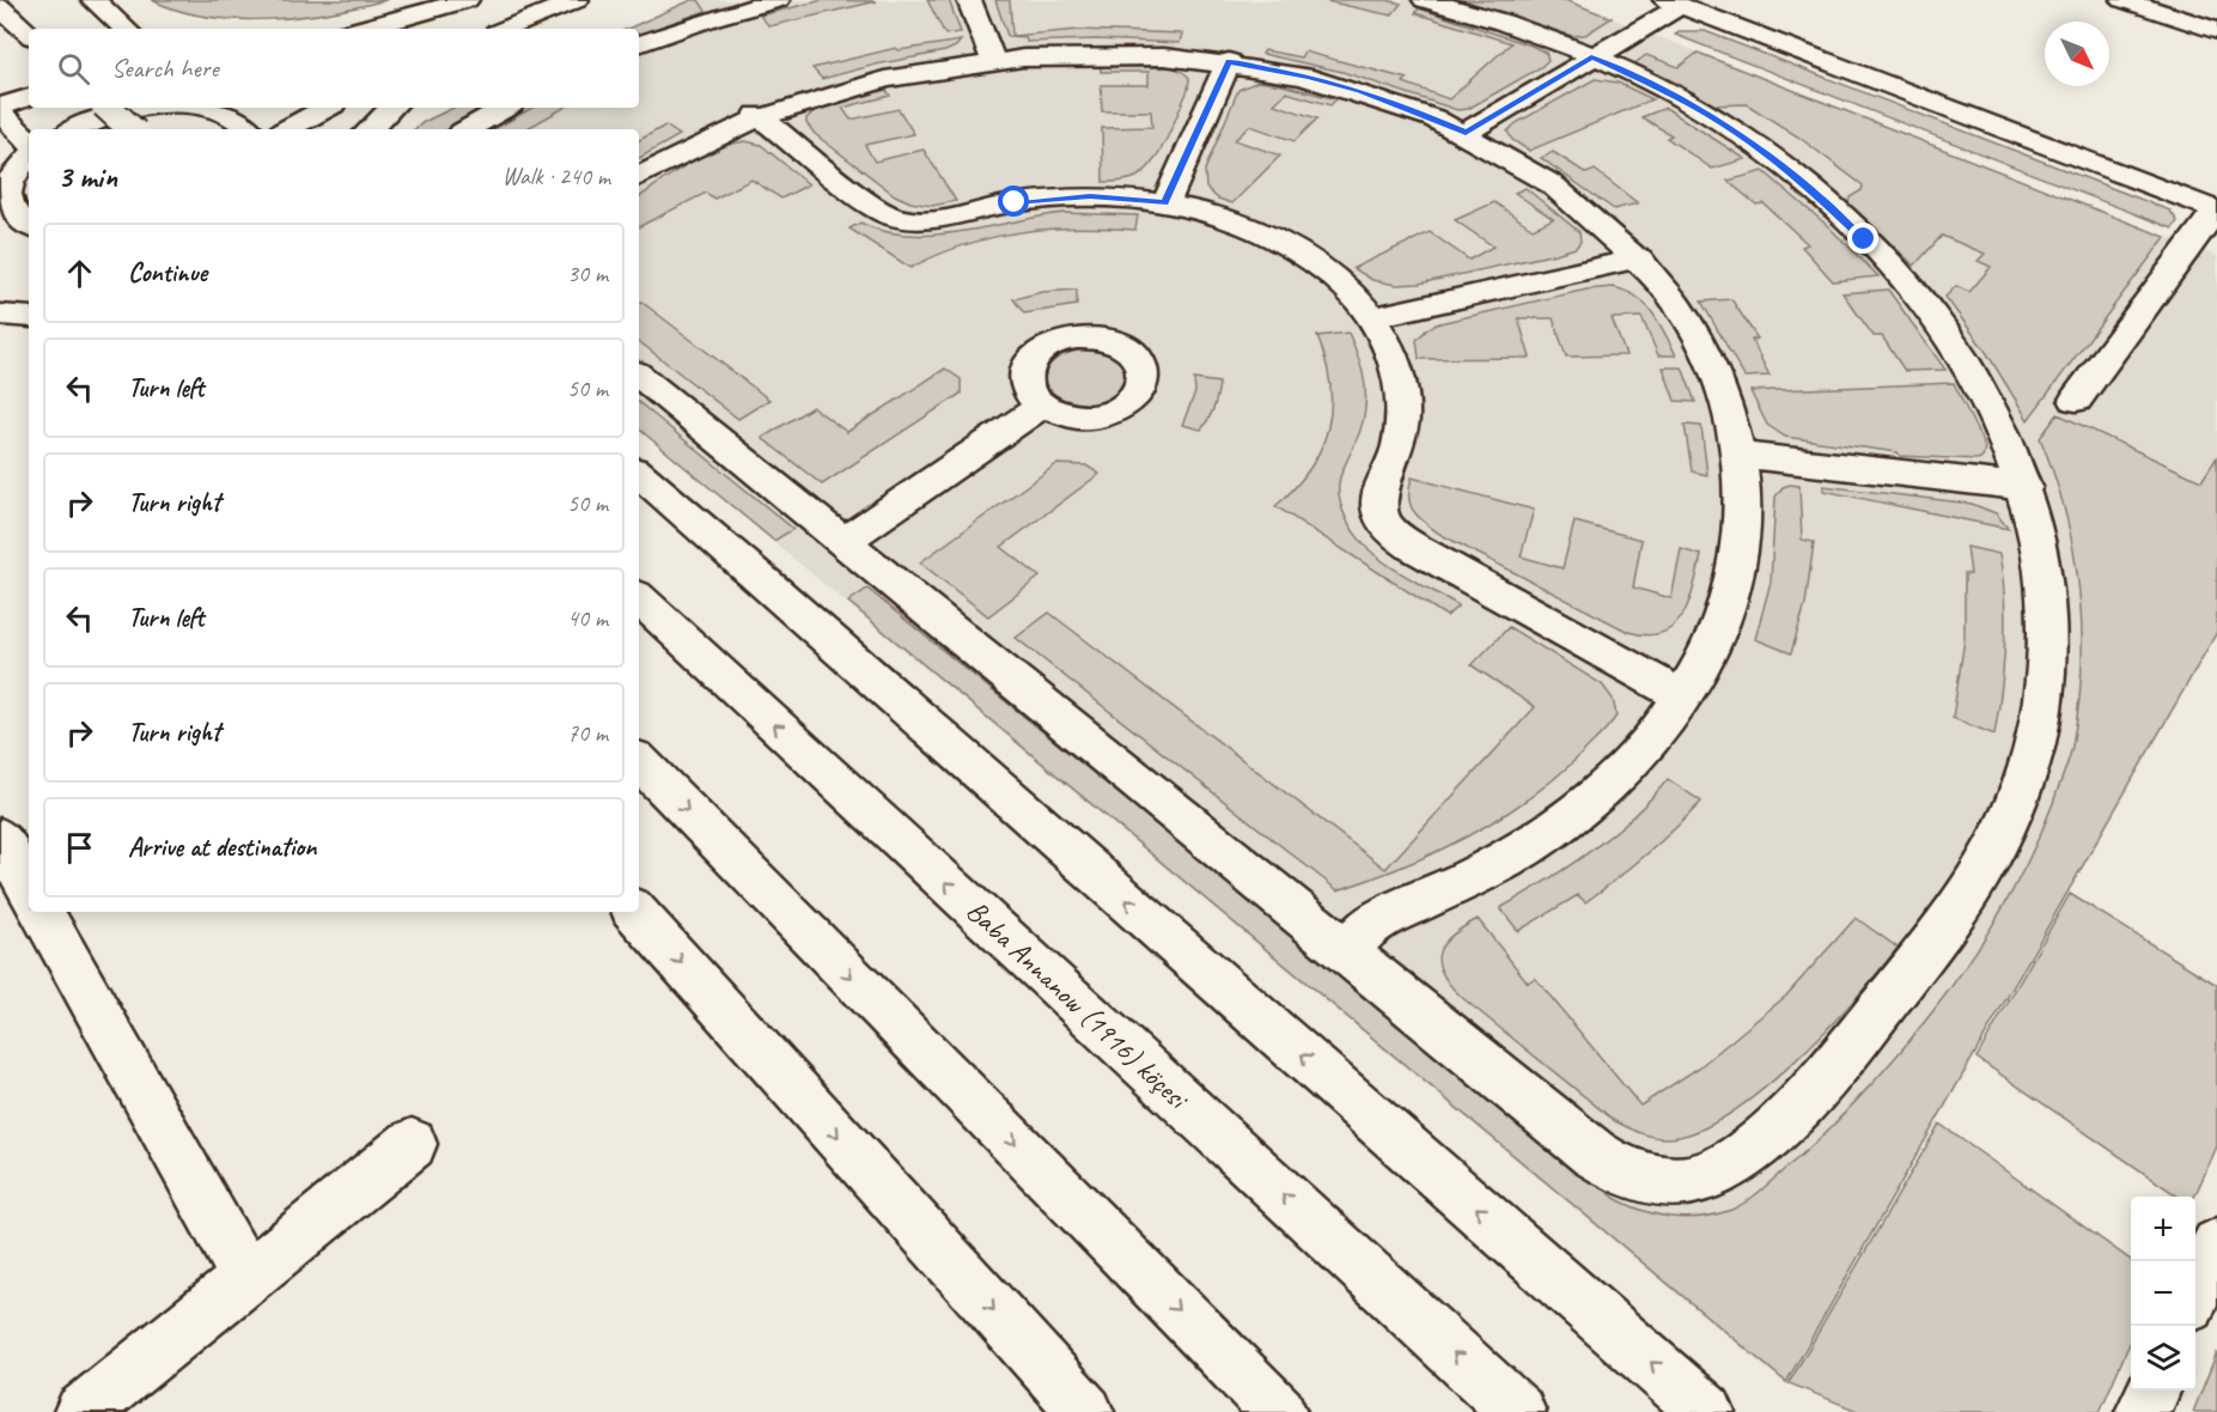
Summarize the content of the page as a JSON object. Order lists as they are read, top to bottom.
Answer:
{
  "streets": {
    "main road": ["Baba Annanow (1916) köçesi"]
  },
  "north": "bottom right",
  "page": {
    "search": "Search here",
    "heading": ["3 min", "Walk · 240 m"],
    "list": [
      ["Continue", "30 m"],
      ["Turn left", "50 m"],
      ["Turn right", "50 m"],
      ["Turn left", "40 m"],
      ["Turn right", "70 m"],
      "Arrive at destination"
    ],
    "map_buttons": ["+", "−"]
  }
}
